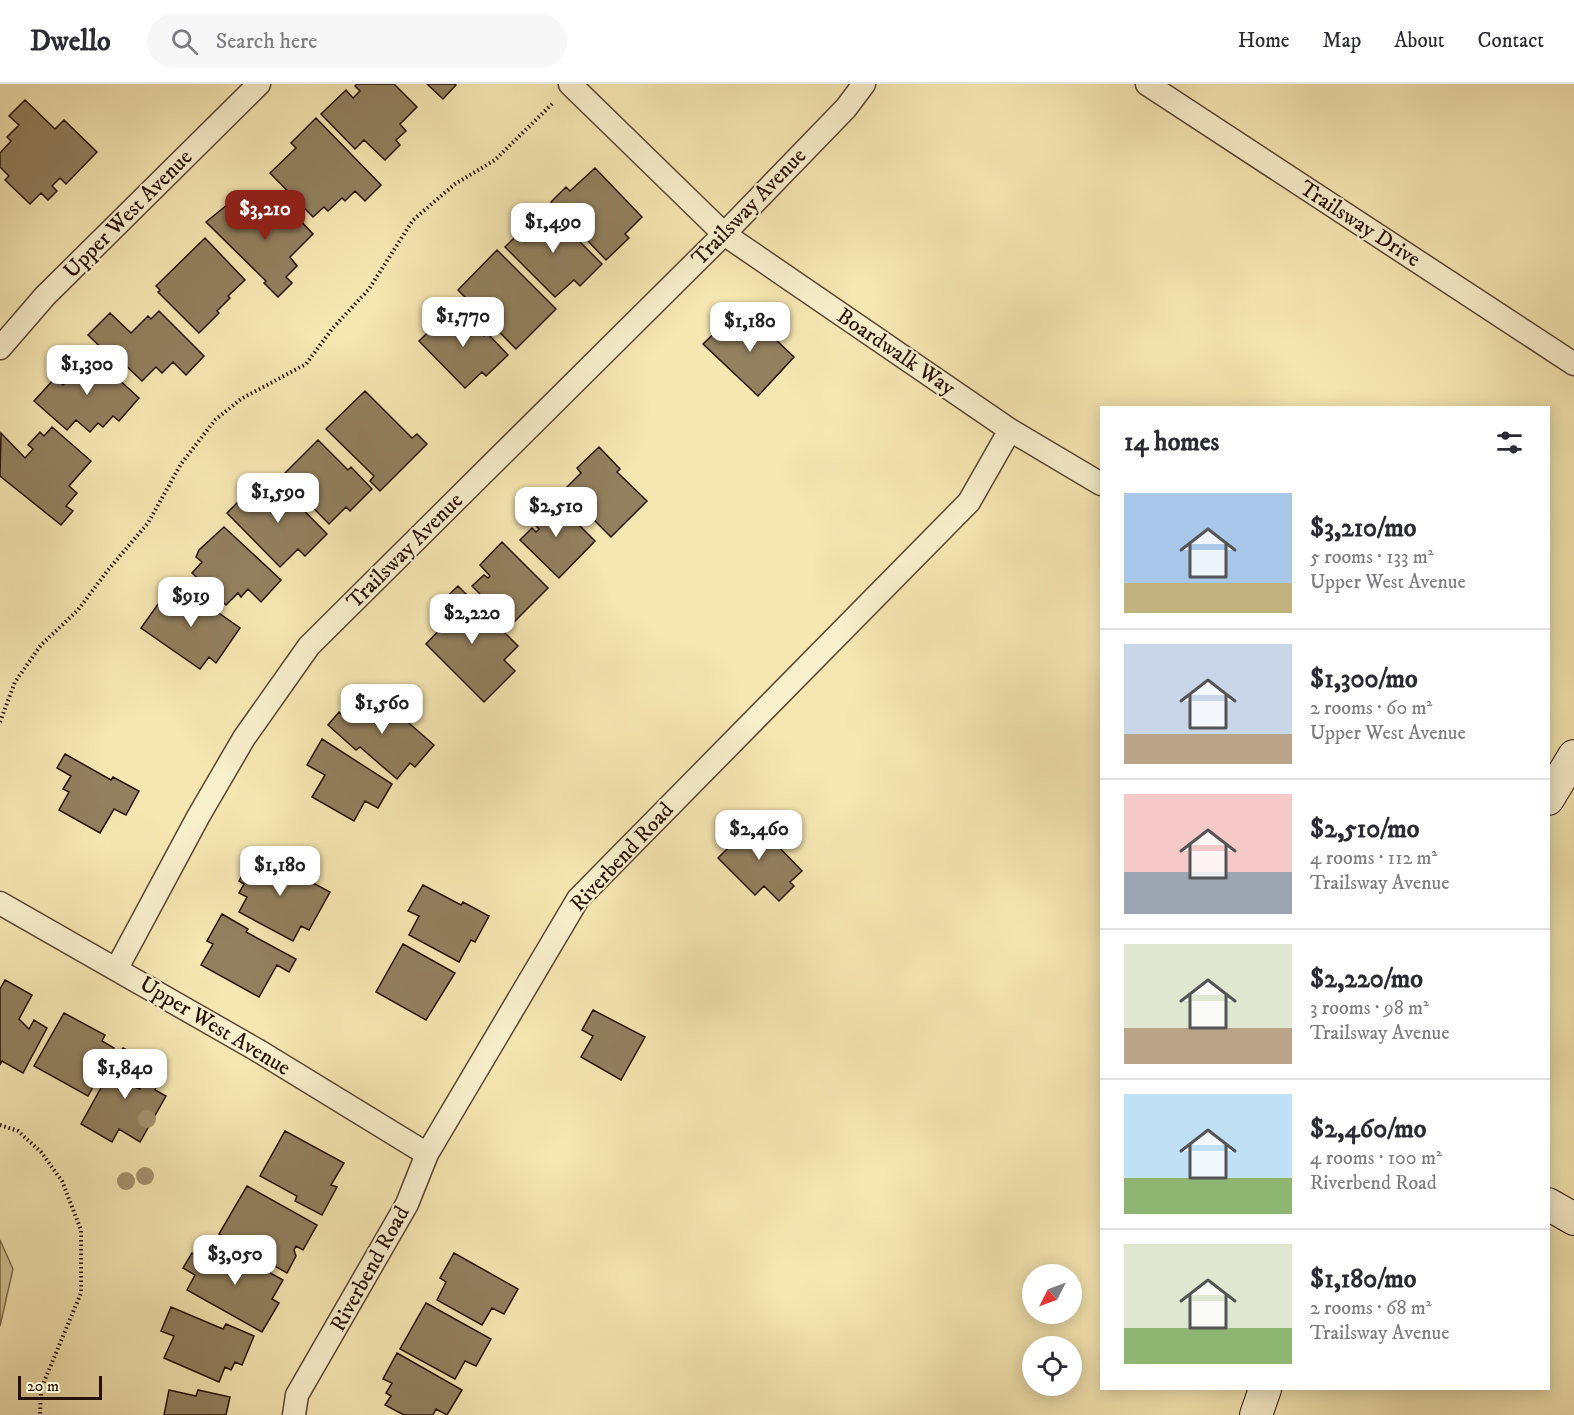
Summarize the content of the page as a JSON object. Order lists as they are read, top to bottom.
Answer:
{
  "streets": {
    "street": [
      "Trailsway Avenue",
      "Upper West Avenue",
      "Trailsway Drive",
      "Boardwalk Way",
      "Riverbend Road"
    ]
  },
  "crossings": [
    ["Trailsway Avenue", "Upper West Avenue"],
    ["Trailsway Avenue", "Boardwalk Way"],
    ["Upper West Avenue", "Riverbend Road"],
    ["Boardwalk Way", "Riverbend Road"]
  ],
  "scale_bar": "20 m",
  "north": "bottom left",
  "page": {
    "header": "Dwello",
    "search": "Search here",
    "nav": [
      "Home",
      "Map",
      "About",
      "Contact"
    ],
    "price": [
      "$3,210",
      "$1,490",
      "$1,770",
      "$1,180",
      "$1,300",
      "$1,590",
      "$2,510",
      "$919",
      "$2,220",
      "$1,560",
      "$2,460",
      "$1,180",
      "$1,840",
      "$3,050"
    ],
    "heading": "14 homes",
    "list": [
      {
        "name": "$3,210/mo",
        "note": "5 rooms · 133 m² · Upper West Avenue"
      },
      {
        "name": "$1,300/mo",
        "note": "2 rooms · 60 m² · Upper West Avenue"
      },
      {
        "name": "$2,510/mo",
        "note": "4 rooms · 112 m² · Trailsway Avenue"
      },
      {
        "name": "$2,220/mo",
        "note": "3 rooms · 98 m² · Trailsway Avenue"
      },
      {
        "name": "$2,460/mo",
        "note": "4 rooms · 100 m² · Riverbend Road"
      },
      {
        "name": "$1,180/mo",
        "note": "2 rooms · 68 m² · Trailsway Avenue"
      }
    ],
    "scale": "20 m"
  }
}
